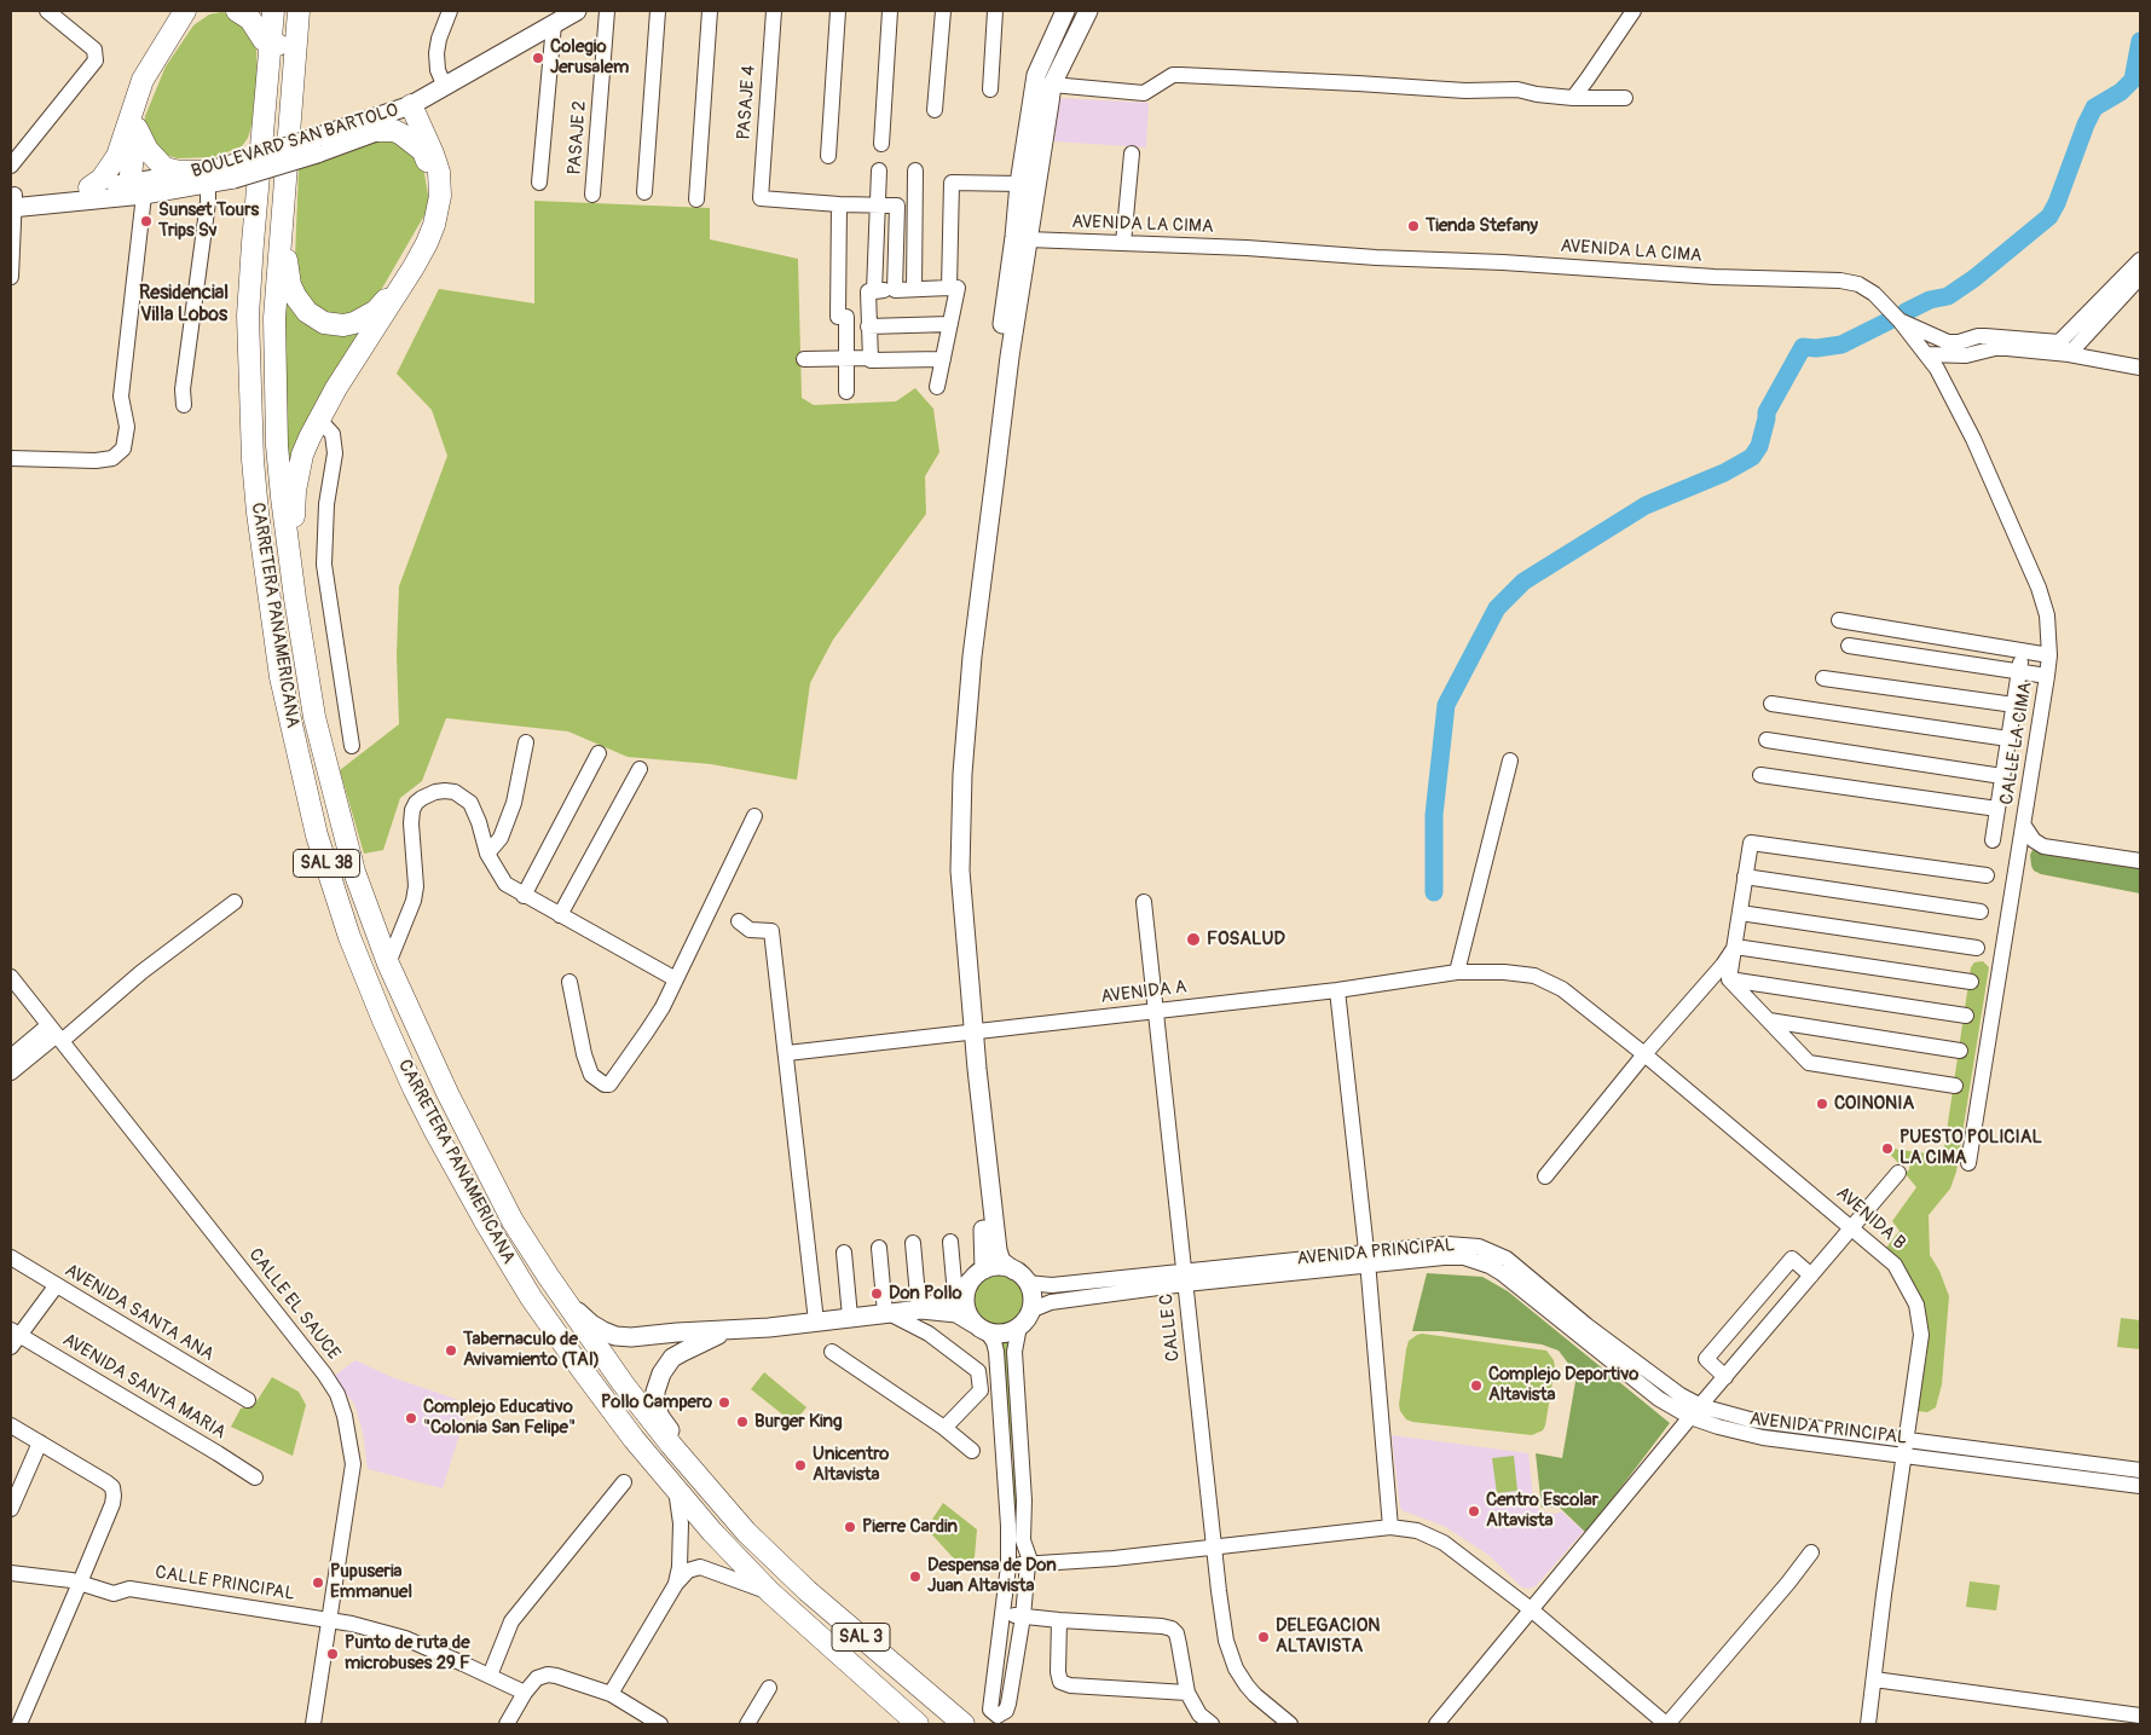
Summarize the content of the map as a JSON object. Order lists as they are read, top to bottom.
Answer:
{
  "streets": {
    "highway": ["CARRETERA PANAMERICANA", "SAL 38", "SAL 3"],
    "main road": ["BOULEVARD SAN BARTOLO"],
    "street": [
      "PASAJE 4",
      "PASAJE 2",
      "AVENIDA LA CIMA",
      "CALLE LA CIMA",
      "AVENIDA A",
      "AVENIDA B",
      "AVENIDA PRINCIPAL",
      "CALLE EL SAUCE",
      "AVENIDA SANTA ANA",
      "CALLE C",
      "AVENIDA SANTA MARIA",
      "CALLE PRINCIPAL"
    ]
  },
  "crossings": [
    ["AVENIDA LA CIMA", "CALLE LA CIMA"],
    ["CARRETERA PANAMERICANA", "SAL 3"],
    ["AVENIDA A", "AVENIDA B"],
    ["AVENIDA A", "CALLE C"],
    ["AVENIDA B", "AVENIDA PRINCIPAL"],
    ["AVENIDA PRINCIPAL", "CALLE C"],
    ["CALLE EL SAUCE", "CALLE PRINCIPAL"]
  ],
  "districts": ["Residencial Villa Lobos"],
  "places": [
    "Colegio Jerusalem",
    "Sunset Tours Trips Sv",
    "Tienda Stefany",
    "FOSALUD",
    "COINONIA",
    "PUESTO POLICIAL LA CIMA",
    "Don Pollo",
    "Tabernaculo de Avivamiento (TAI)",
    "Complejo Deportivo Altavista",
    "Pollo Campero",
    "Complejo Educativo \"Colonia San Felipe\"",
    "Burger King",
    "Unicentro Altavista",
    "Centro Escolar Altavista",
    "Pierre Cardin",
    "Despensa de Don Juan Altavista",
    "Pupuseria Emmanuel",
    "DELEGACION ALTAVISTA",
    "Punto de ruta de microbuses 29 F"
  ]
}
